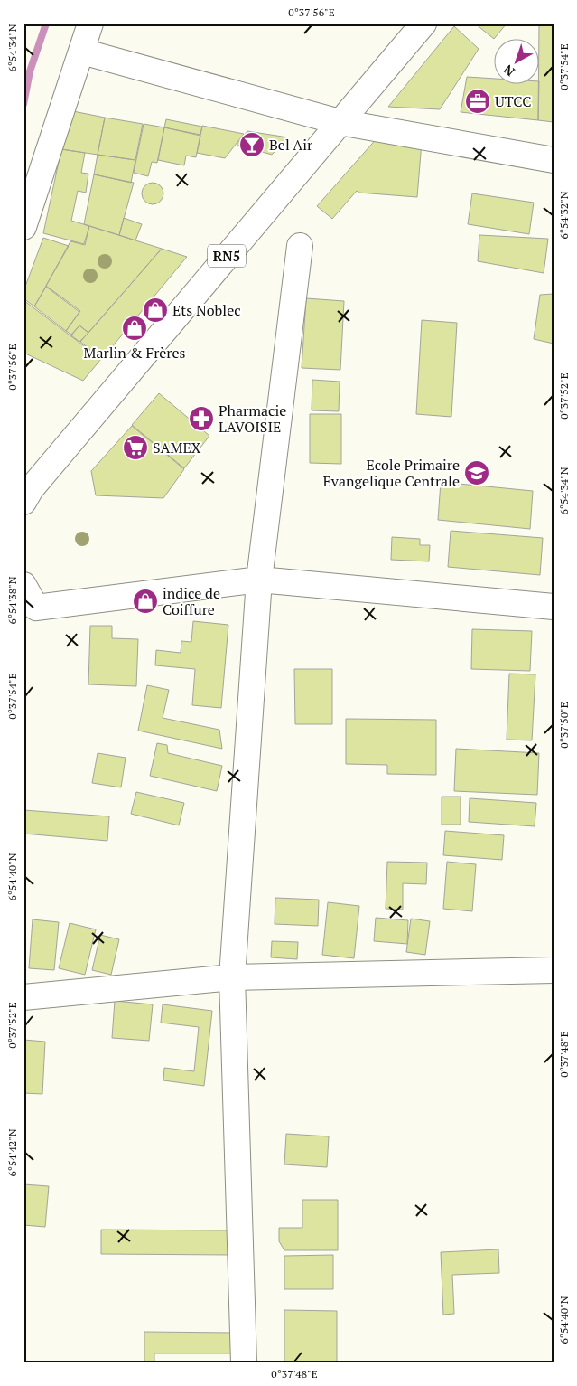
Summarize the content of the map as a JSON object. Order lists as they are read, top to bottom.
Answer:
{
  "streets": {
    "street": ["RN5"]
  },
  "places": {
    "office": ["UTCC"],
    "bar": ["Bel Air"],
    "shop": ["Ets Noblec", "Marlin & Frères", "indice de Coiffure"],
    "pharmacy": ["Pharmacie LAVOISIE"],
    "supermarket": ["SAMEX"],
    "school or university": ["Ecole Primaire Evangelique Centrale"]
  },
  "north": "bottom left",
  "coordinates": [
    "0°37'56\"E",
    "6°54'34\"N",
    "0°37'54\"E",
    "6°54'32\"N",
    "0°37'52\"E",
    "6°54'38\"N",
    "0°37'50\"E",
    "6°54'40\"N",
    "0°37'48\"E",
    "6°54'42\"N"
  ]
}
